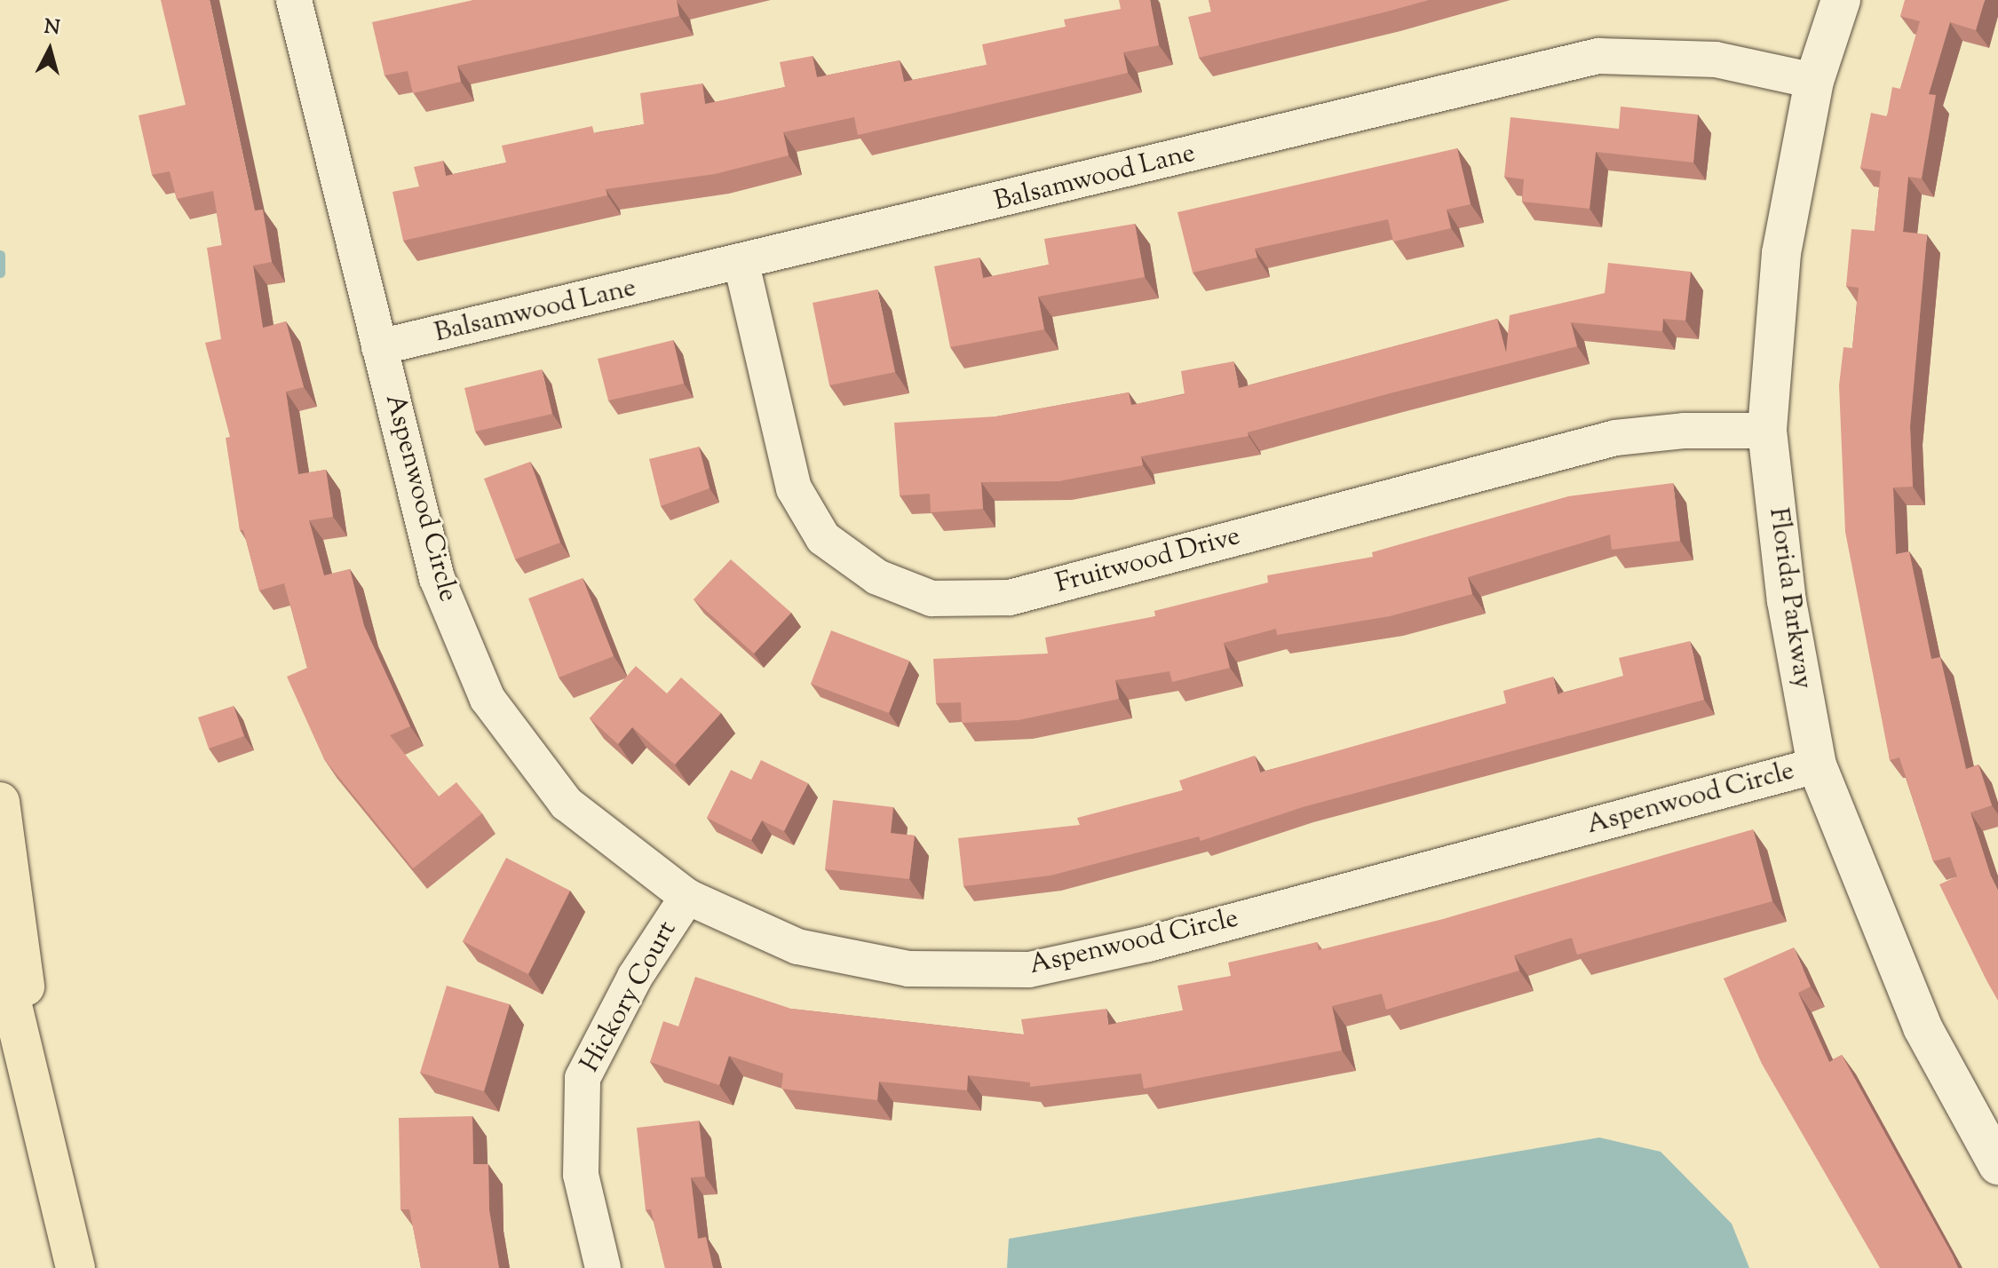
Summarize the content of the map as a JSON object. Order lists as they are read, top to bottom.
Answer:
{
  "streets": {
    "street": [
      "Balsamwood Lane",
      "Aspenwood Circle",
      "Fruitwood Drive",
      "Florida Parkway",
      "Hickory Court"
    ]
  },
  "crossings": [
    ["Balsamwood Lane", "Aspenwood Circle"],
    ["Balsamwood Lane", "Fruitwood Drive"],
    ["Balsamwood Lane", "Florida Parkway"],
    ["Aspenwood Circle", "Florida Parkway"],
    ["Aspenwood Circle", "Hickory Court"],
    ["Fruitwood Drive", "Florida Parkway"]
  ],
  "north": "top"
}
